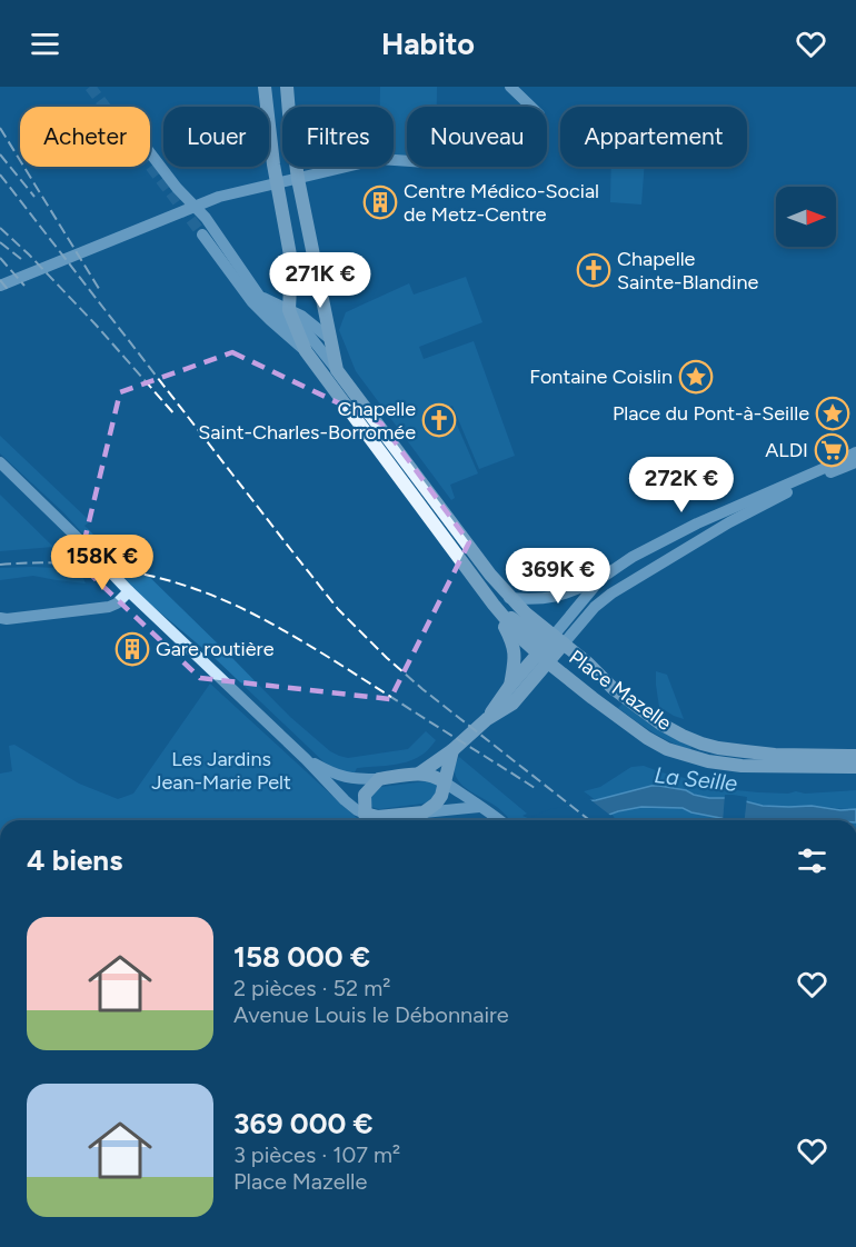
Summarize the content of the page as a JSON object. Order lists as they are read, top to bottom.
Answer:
{
  "streets": {
    "main road": ["Place Mazelle"]
  },
  "water": ["La Seille"],
  "parks": ["Les Jardins Jean-Marie Pelt"],
  "places": {
    "building": ["Centre Médico-Social de Metz-Centre", "Gare routière"],
    "church": ["Chapelle Sainte-Blandine", "Chapelle Saint-Charles-Borromée"],
    "place": ["Fontaine Coislin", "Place du Pont-à-Seille"],
    "supermarket": ["ALDI"]
  },
  "north": "right",
  "page": {
    "header": "Habito",
    "chip": [
      "Acheter",
      "Louer",
      "Filtres",
      "Nouveau",
      "Appartement"
    ],
    "price": [
      "271K €",
      "272K €",
      "158K €",
      "369K €"
    ],
    "heading": "4 biens",
    "list": [
      {
        "name": "158 000 €",
        "note": "2 pièces · 52 m² · Avenue Louis le Débonnaire"
      },
      {
        "name": "369 000 €",
        "note": "3 pièces · 107 m² · Place Mazelle"
      }
    ]
  }
}
